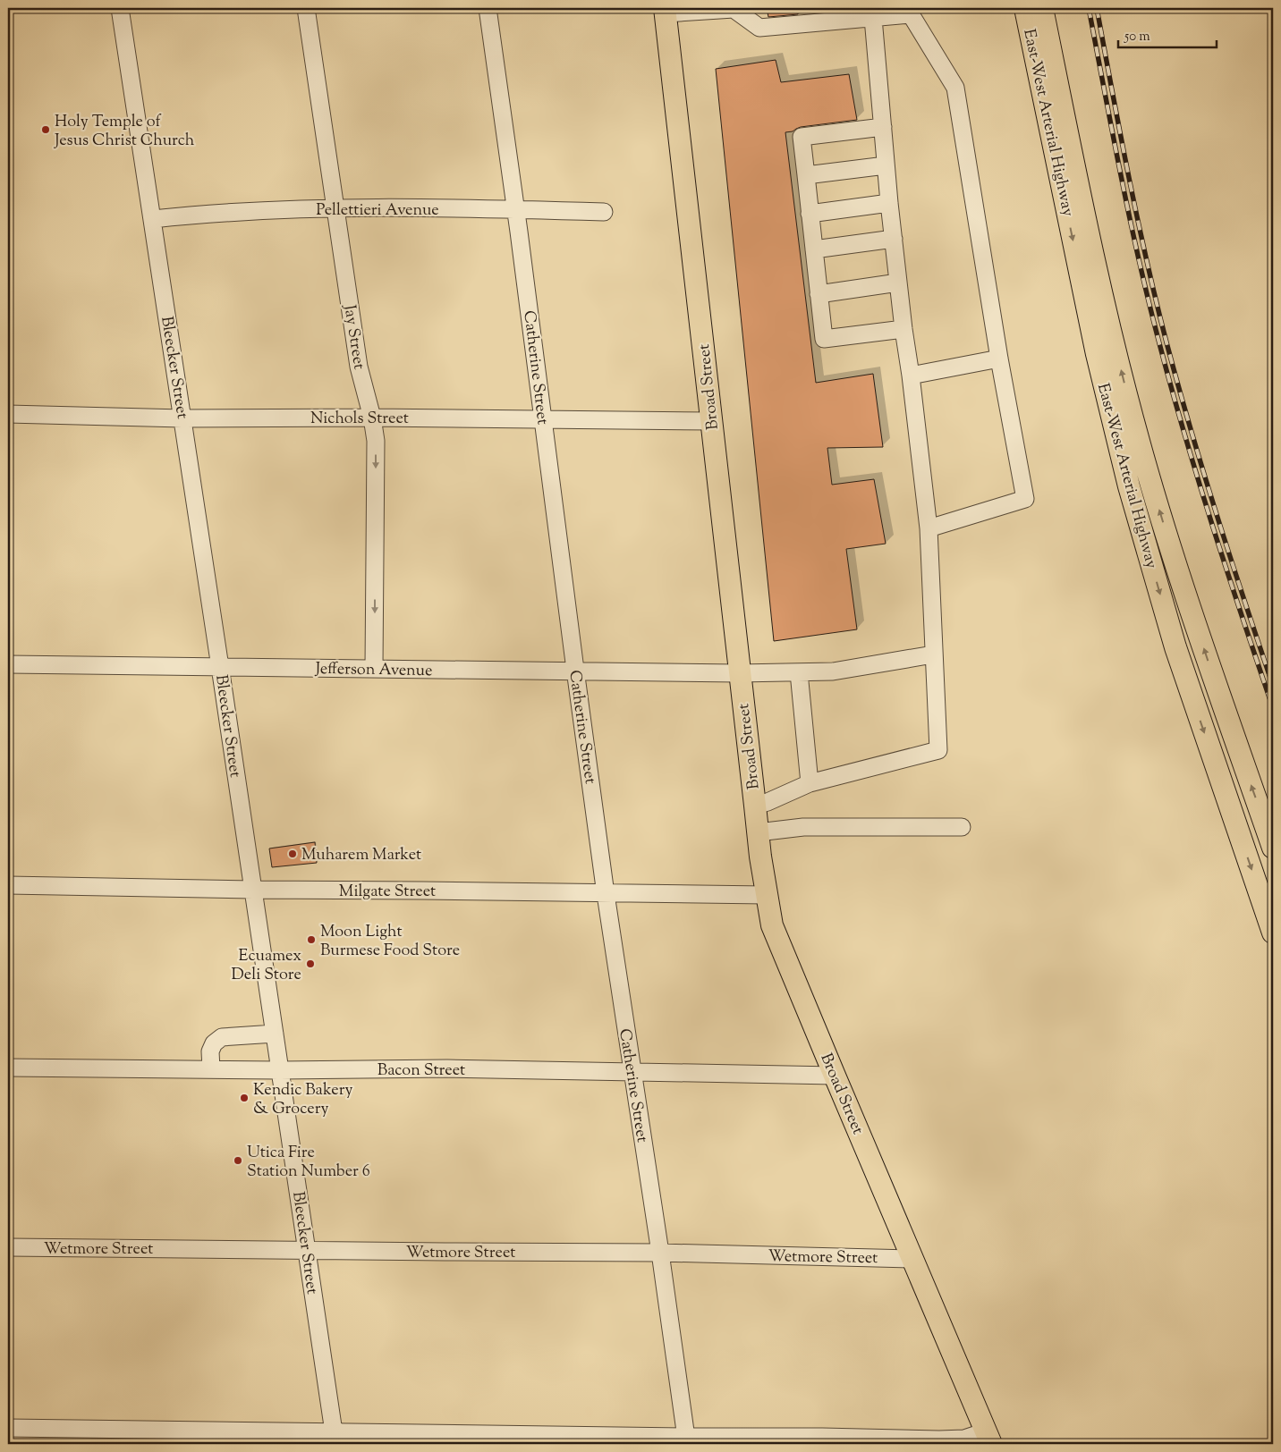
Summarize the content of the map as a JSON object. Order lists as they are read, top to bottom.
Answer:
{
  "streets": {
    "main road": ["East-West Arterial Highway", "Broad Street"],
    "street": [
      "Pellettieri Avenue",
      "Jay Street",
      "Bleecker Street",
      "Catherine Street",
      "Nichols Street",
      "Jefferson Avenue",
      "Milgate Street",
      "Bacon Street",
      "Wetmore Street"
    ]
  },
  "crossings": [
    ["Pellettieri Avenue", "Jay Street"],
    ["Pellettieri Avenue", "Bleecker Street"],
    ["Pellettieri Avenue", "Catherine Street"],
    ["Jay Street", "Nichols Street"],
    ["Jay Street", "Jefferson Avenue"],
    ["Bleecker Street", "Nichols Street"],
    ["Bleecker Street", "Jefferson Avenue"],
    ["Bleecker Street", "Milgate Street"],
    ["Bleecker Street", "Bacon Street"],
    ["Bleecker Street", "Wetmore Street"],
    ["Catherine Street", "Nichols Street"],
    ["Catherine Street", "Jefferson Avenue"],
    ["Catherine Street", "Milgate Street"],
    ["Catherine Street", "Bacon Street"],
    ["Catherine Street", "Wetmore Street"],
    ["Broad Street", "Nichols Street"],
    ["Broad Street", "Jefferson Avenue"],
    ["Broad Street", "Milgate Street"],
    ["Broad Street", "Bacon Street"],
    ["Broad Street", "Wetmore Street"]
  ],
  "one_way": ["Jay Street"],
  "places": [
    "Holy Temple of Jesus Christ Church",
    "Muharem Market",
    "Moon Light Burmese Food Store",
    "Ecuamex Deli Store",
    "Kendic Bakery & Grocery",
    "Utica Fire Station Number 6"
  ],
  "scale_bar": "50 m"
}
